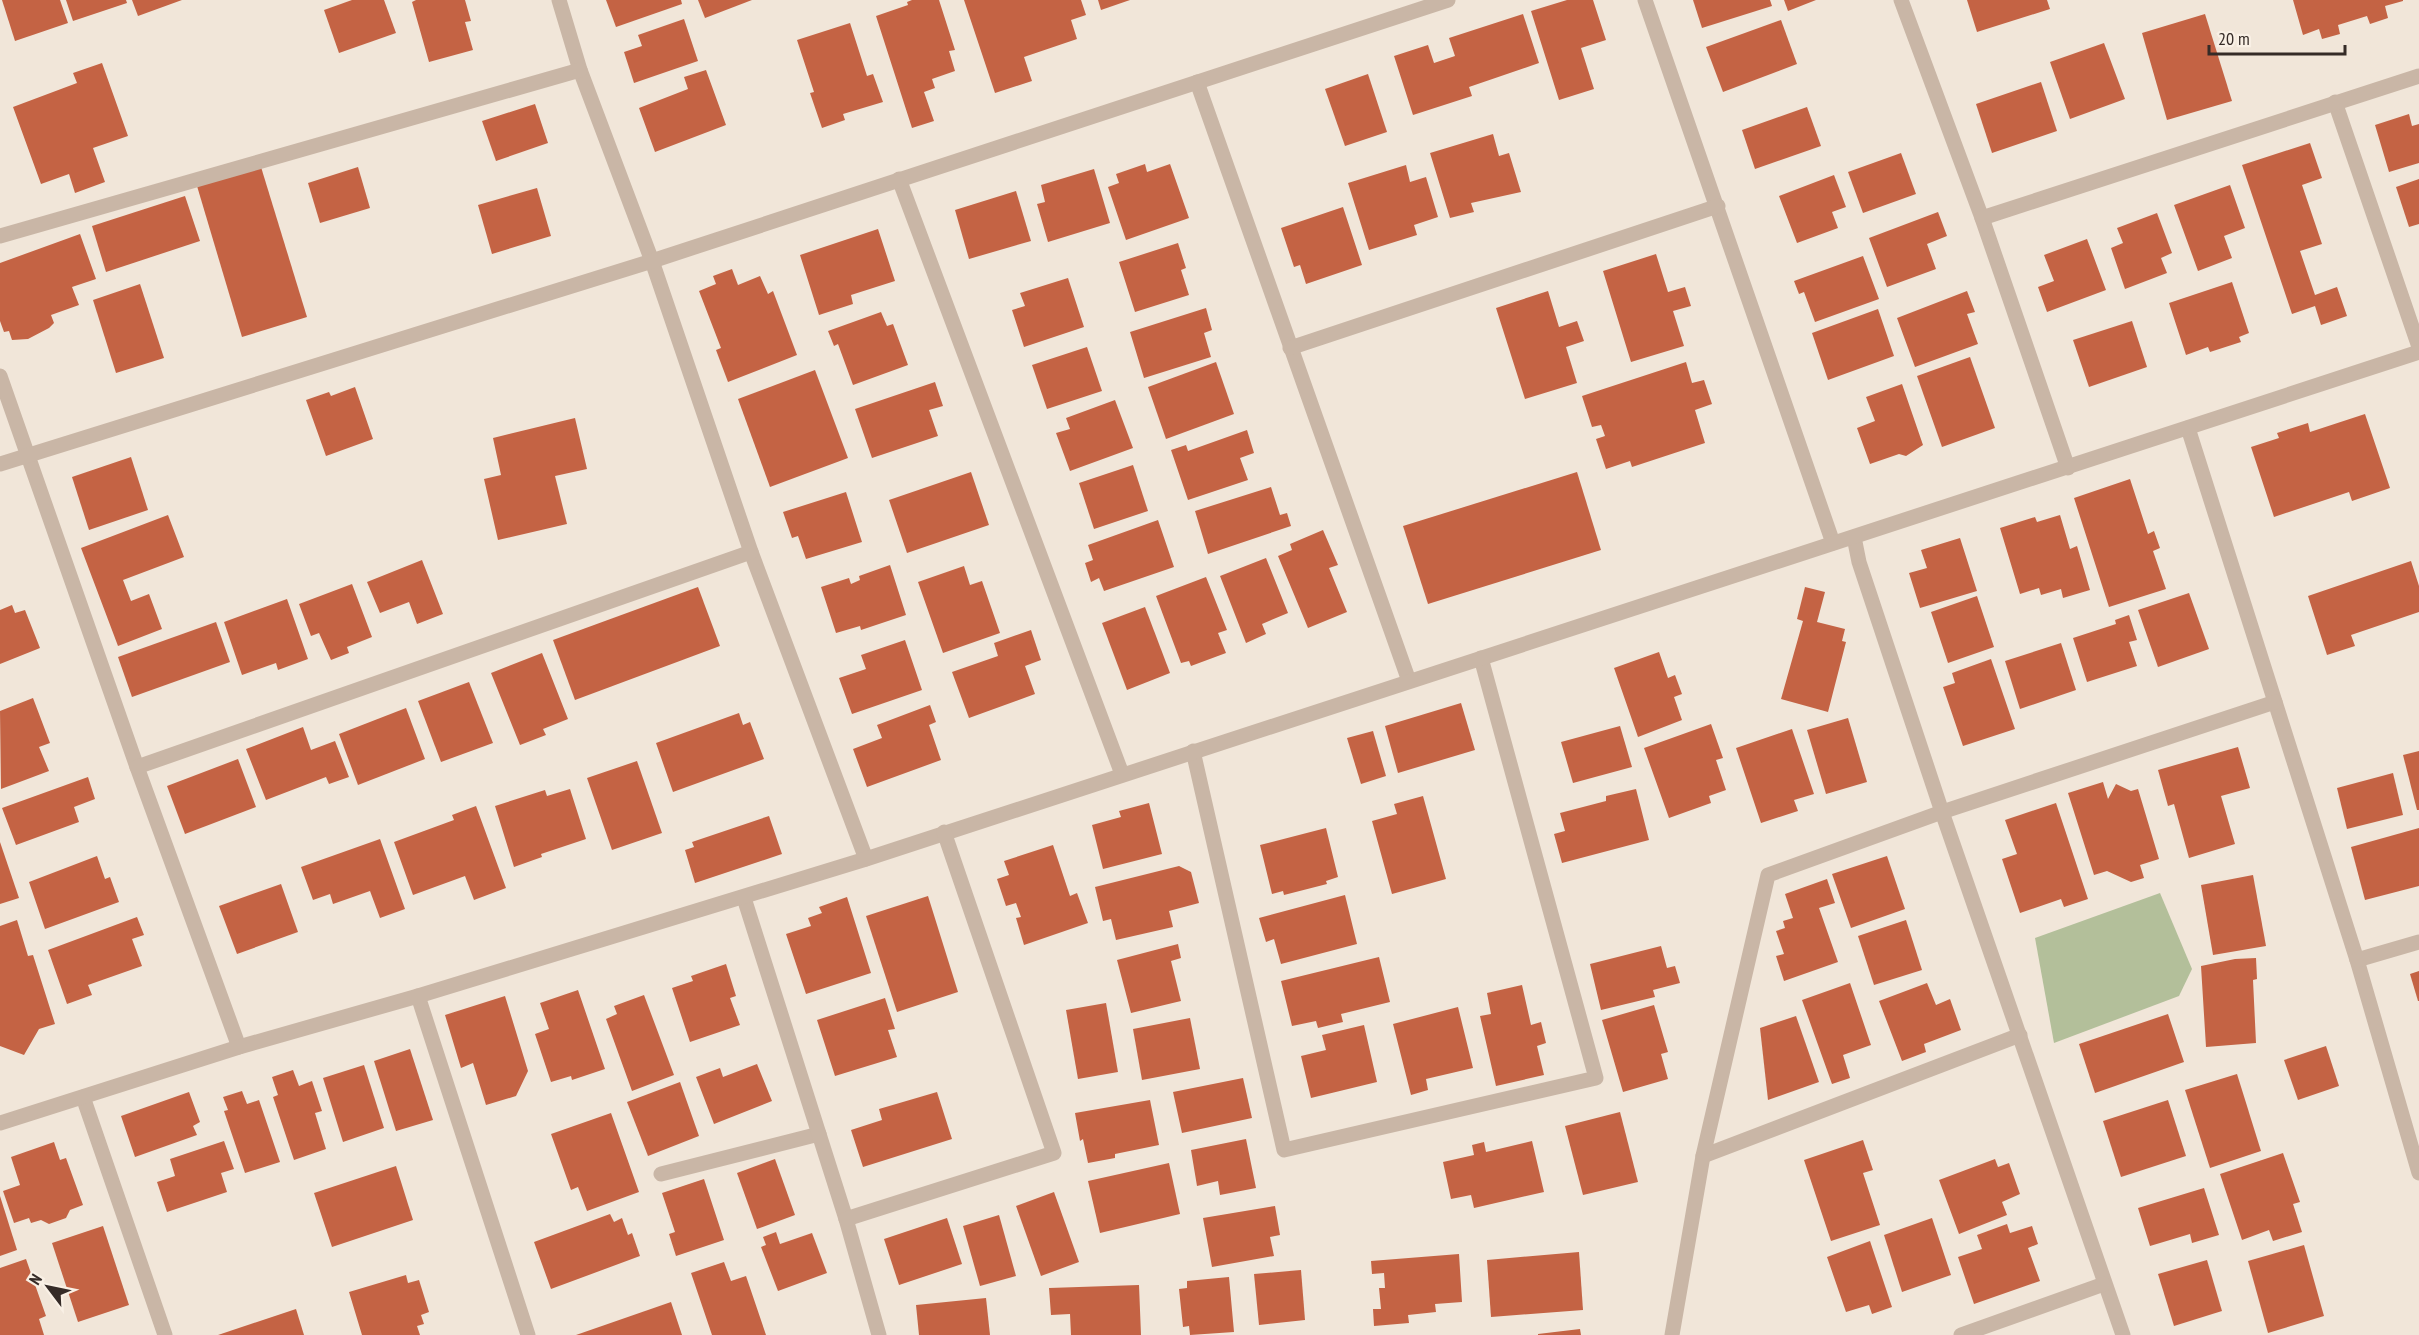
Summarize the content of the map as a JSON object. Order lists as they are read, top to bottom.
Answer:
{
  "scale_bar": "20 m",
  "north": "top left"
}
